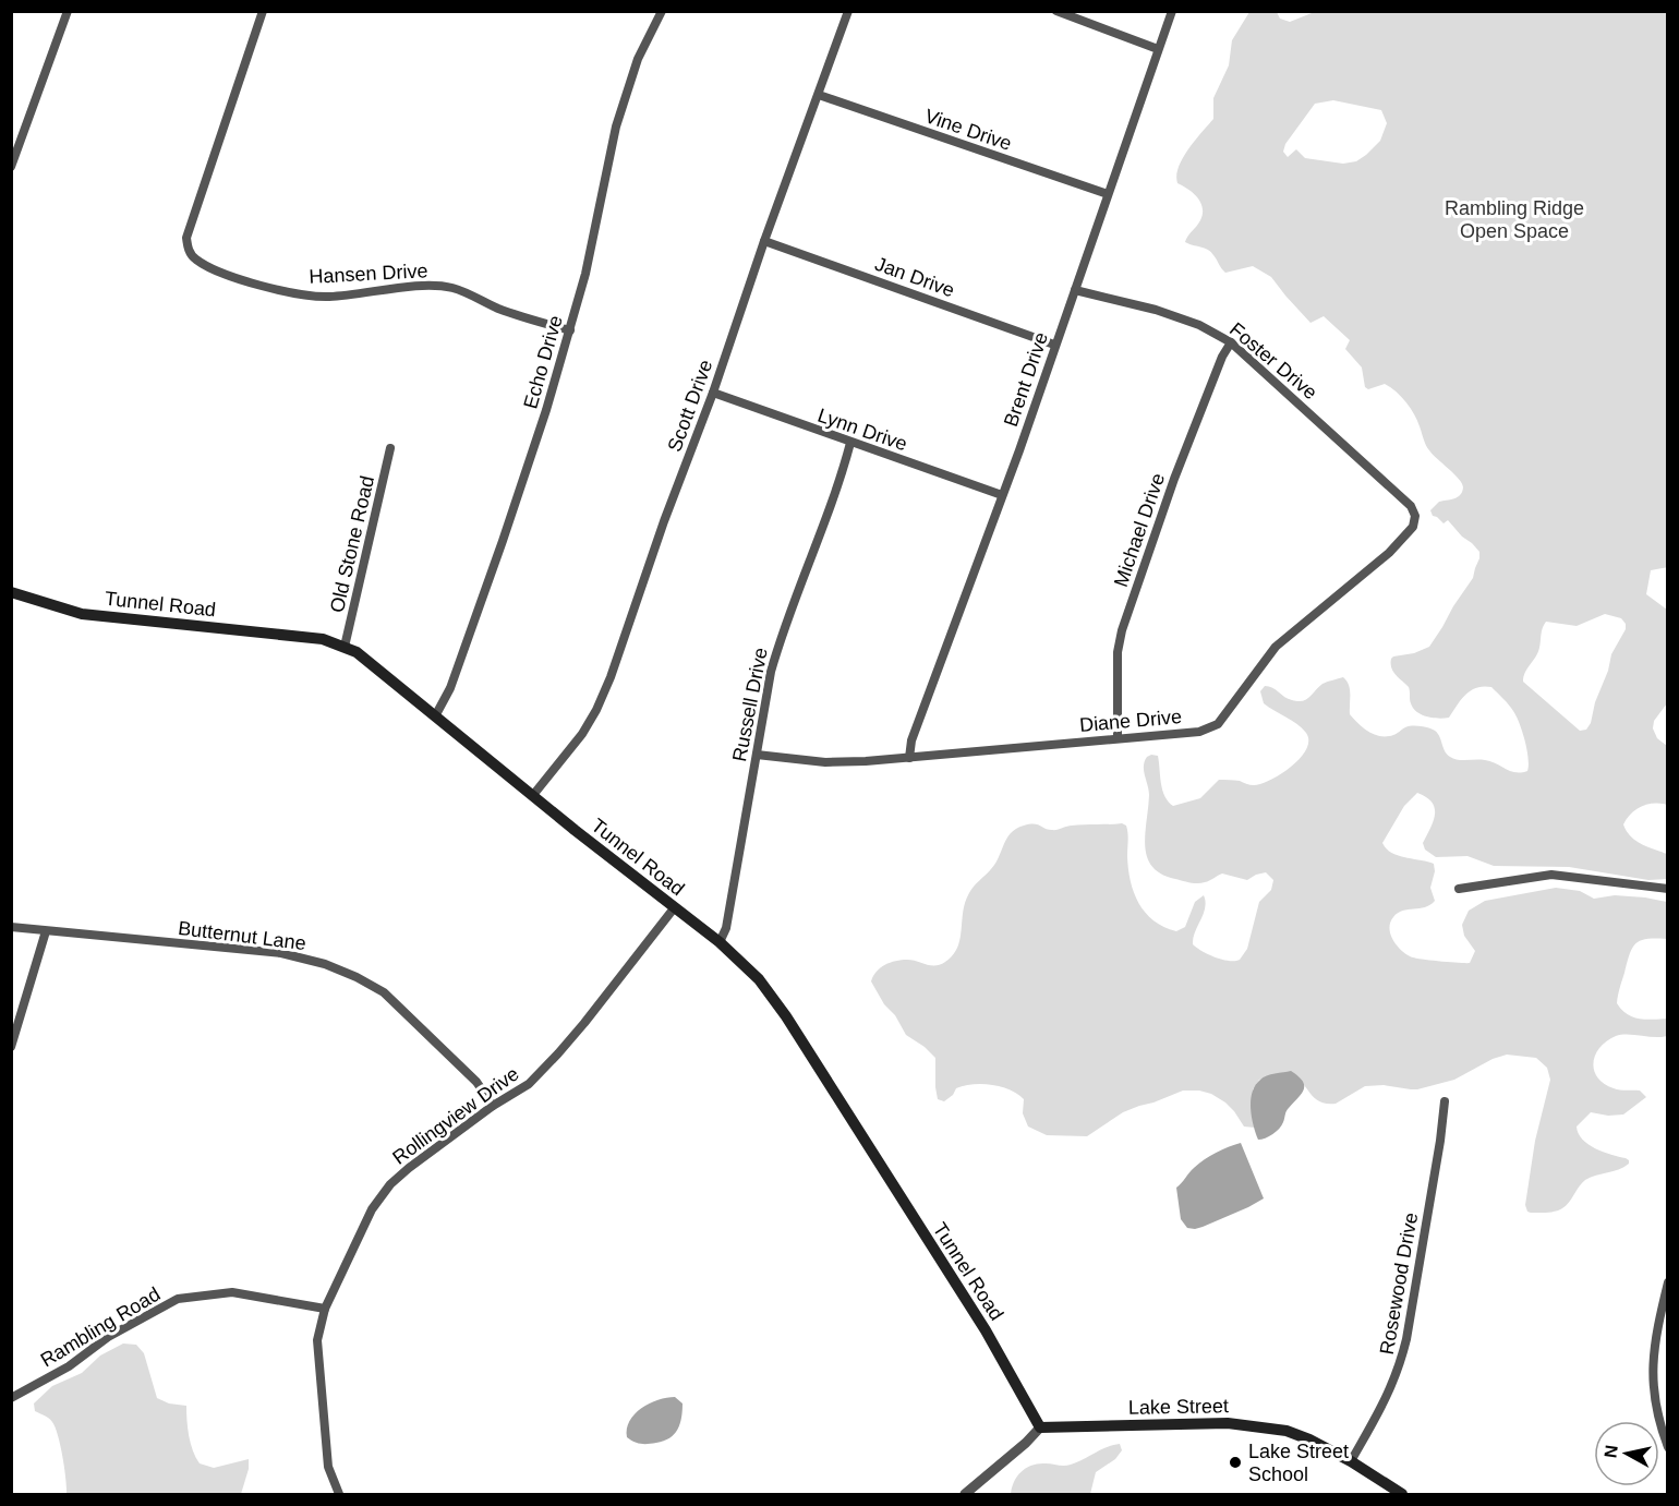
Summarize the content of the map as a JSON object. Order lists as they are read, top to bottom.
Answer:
{
  "streets": {
    "main road": ["Tunnel Road", "Lake Street"],
    "street": [
      "Vine Drive",
      "Hansen Drive",
      "Jan Drive",
      "Foster Drive",
      "Echo Drive",
      "Brent Drive",
      "Scott Drive",
      "Lynn Drive",
      "Michael Drive",
      "Old Stone Road",
      "Russell Drive",
      "Diane Drive",
      "Butternut Lane",
      "Rollingview Drive",
      "Rosewood Drive",
      "Rambling Road"
    ]
  },
  "crossings": [
    ["Vine Drive", "Brent Drive"],
    ["Vine Drive", "Scott Drive"],
    ["Hansen Drive", "Echo Drive"],
    ["Jan Drive", "Brent Drive"],
    ["Jan Drive", "Scott Drive"],
    ["Foster Drive", "Brent Drive"],
    ["Foster Drive", "Michael Drive"],
    ["Foster Drive", "Diane Drive"],
    ["Echo Drive", "Tunnel Road"],
    ["Brent Drive", "Lynn Drive"],
    ["Brent Drive", "Diane Drive"],
    ["Scott Drive", "Lynn Drive"],
    ["Scott Drive", "Tunnel Road"],
    ["Lynn Drive", "Russell Drive"],
    ["Michael Drive", "Diane Drive"],
    ["Old Stone Road", "Tunnel Road"],
    ["Tunnel Road", "Russell Drive"],
    ["Tunnel Road", "Rollingview Drive"],
    ["Tunnel Road", "Lake Street"],
    ["Russell Drive", "Diane Drive"],
    ["Butternut Lane", "Rollingview Drive"],
    ["Rollingview Drive", "Rambling Road"],
    ["Rosewood Drive", "Lake Street"]
  ],
  "parks": ["Rambling Ridge Open Space"],
  "places": ["Lake Street School"],
  "north": "left"
}
